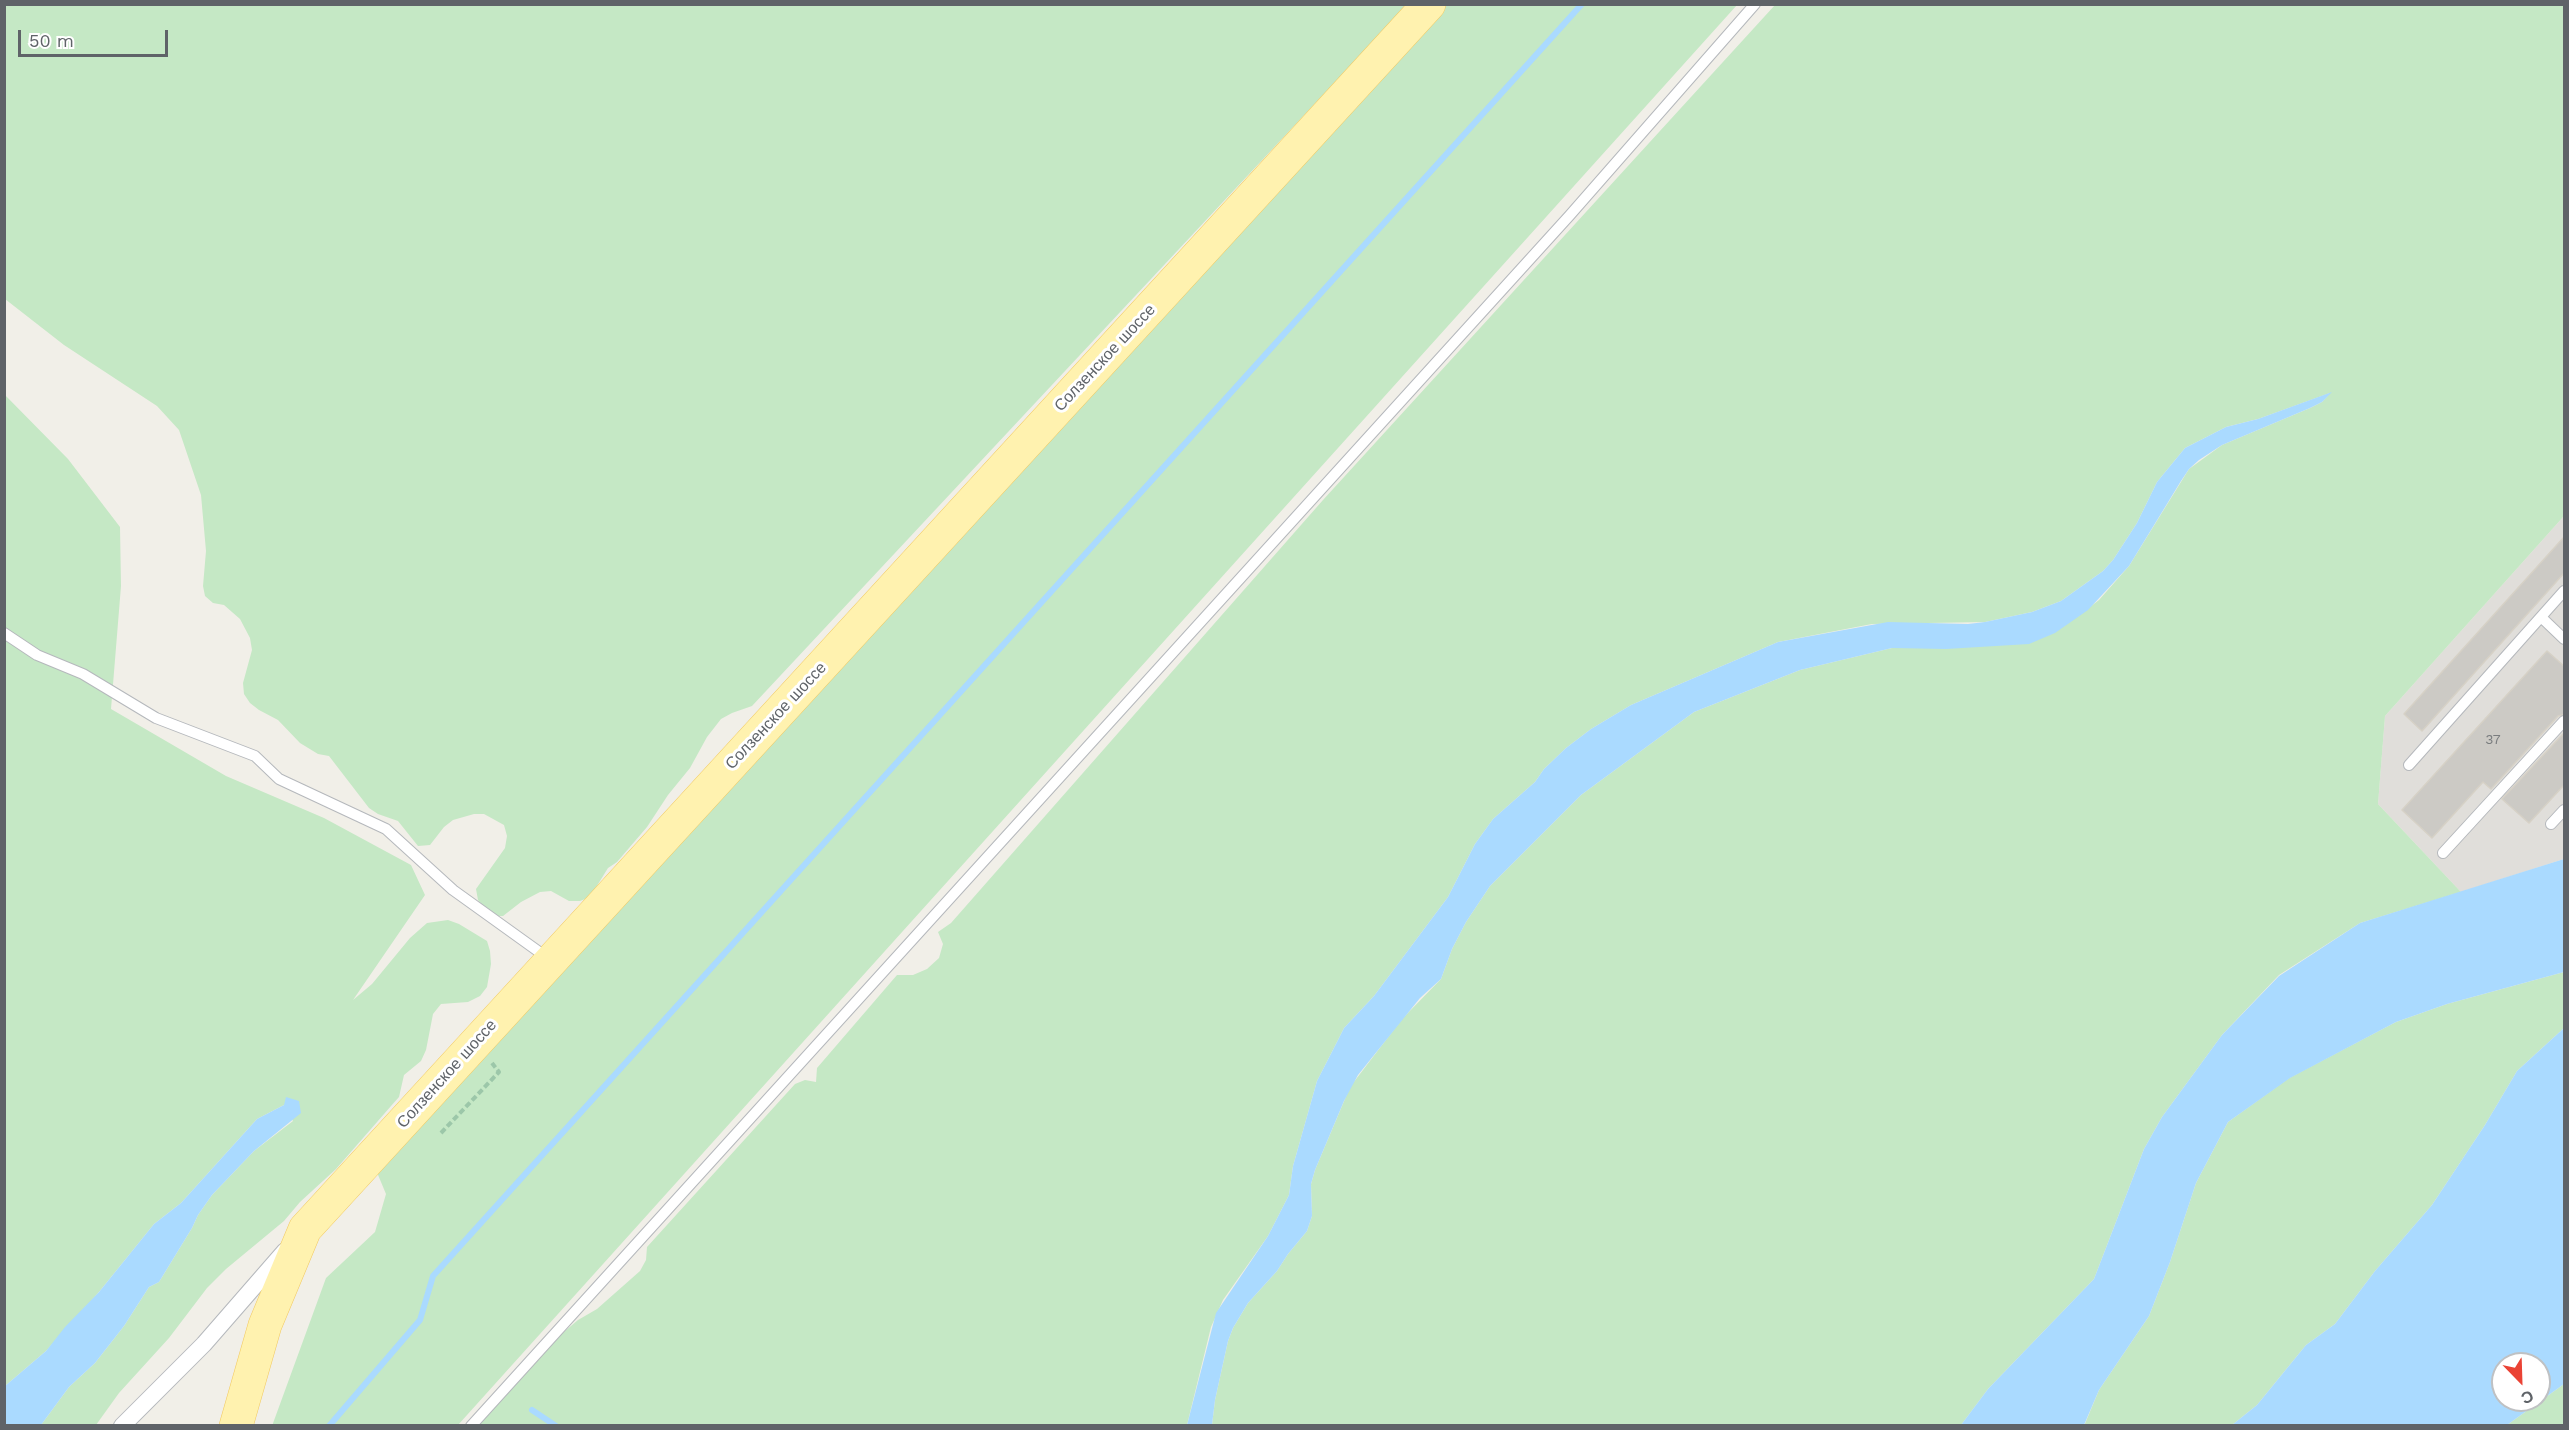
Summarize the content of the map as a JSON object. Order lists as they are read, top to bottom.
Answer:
{
  "streets": {
    "main road": ["Солзенское шоссе"]
  },
  "house_numbers": ["37"],
  "scale_bar": "50 m",
  "north": "bottom right"
}
